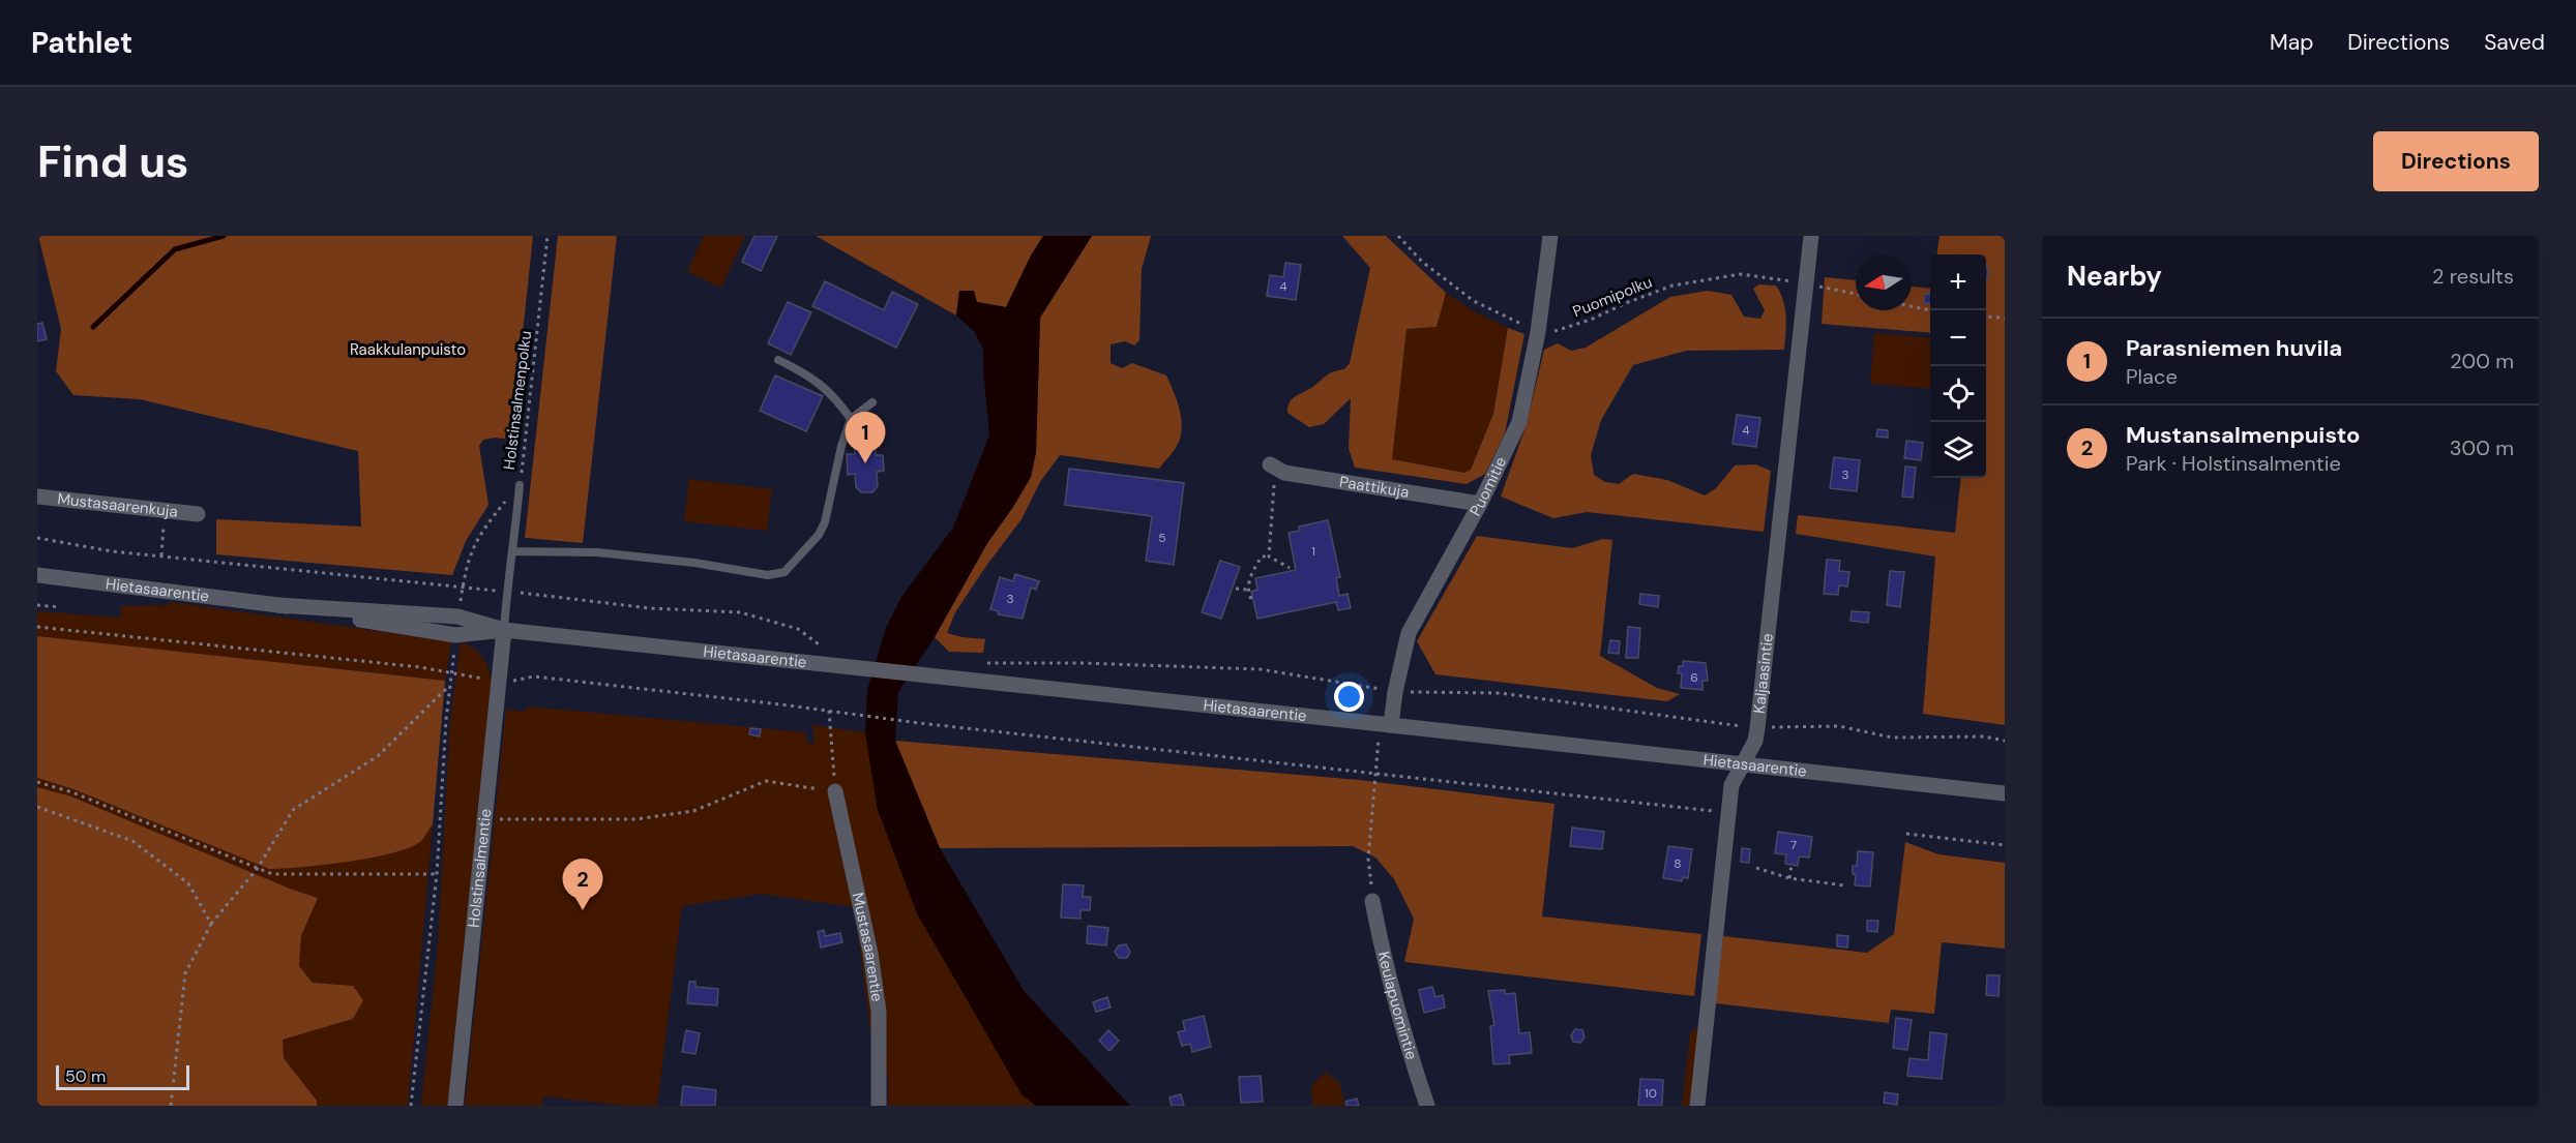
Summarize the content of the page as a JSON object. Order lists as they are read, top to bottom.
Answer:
{
  "streets": {
    "street": [
      "Puomitie",
      "Paattikuja",
      "Mustasaarenkuja",
      "Hietasaarentie",
      "Kaljaasintie",
      "Holstinsalmentie",
      "Mustasaarentie",
      "Keulapuomintie"
    ],
    "path": ["Puomipolku", "Holstinsalmenpolku"]
  },
  "crossings": [
    ["Puomipolku", "Puomitie"],
    ["Puomipolku", "Kaljaasintie"],
    ["Puomitie", "Paattikuja"],
    ["Puomitie", "Hietasaarentie"],
    ["Hietasaarentie", "Kaljaasintie"],
    ["Hietasaarentie", "Holstinsalmentie"]
  ],
  "parks": ["Raakkulanpuisto"],
  "house_numbers": [
    "4",
    "4",
    "3",
    "5",
    "1",
    "3",
    "6",
    "7",
    "8",
    "10"
  ],
  "scale_bar": "50 m",
  "north": "left",
  "page": {
    "header": "Pathlet",
    "nav": ["Map", "Directions", "Saved"],
    "buttons": "Directions",
    "title": "Find us",
    "heading": ["Nearby", "2 results"],
    "map_buttons": ["+", "−"],
    "list": [
      {
        "mark": "1",
        "name": "Parasniemen huvila",
        "note": "Place",
        "value": "200 m"
      },
      {
        "mark": "2",
        "name": "Mustansalmenpuisto",
        "note": "Park · Holstinsalmentie",
        "value": "300 m"
      }
    ],
    "pins": ["1", "2"],
    "scale": "50 m"
  }
}
